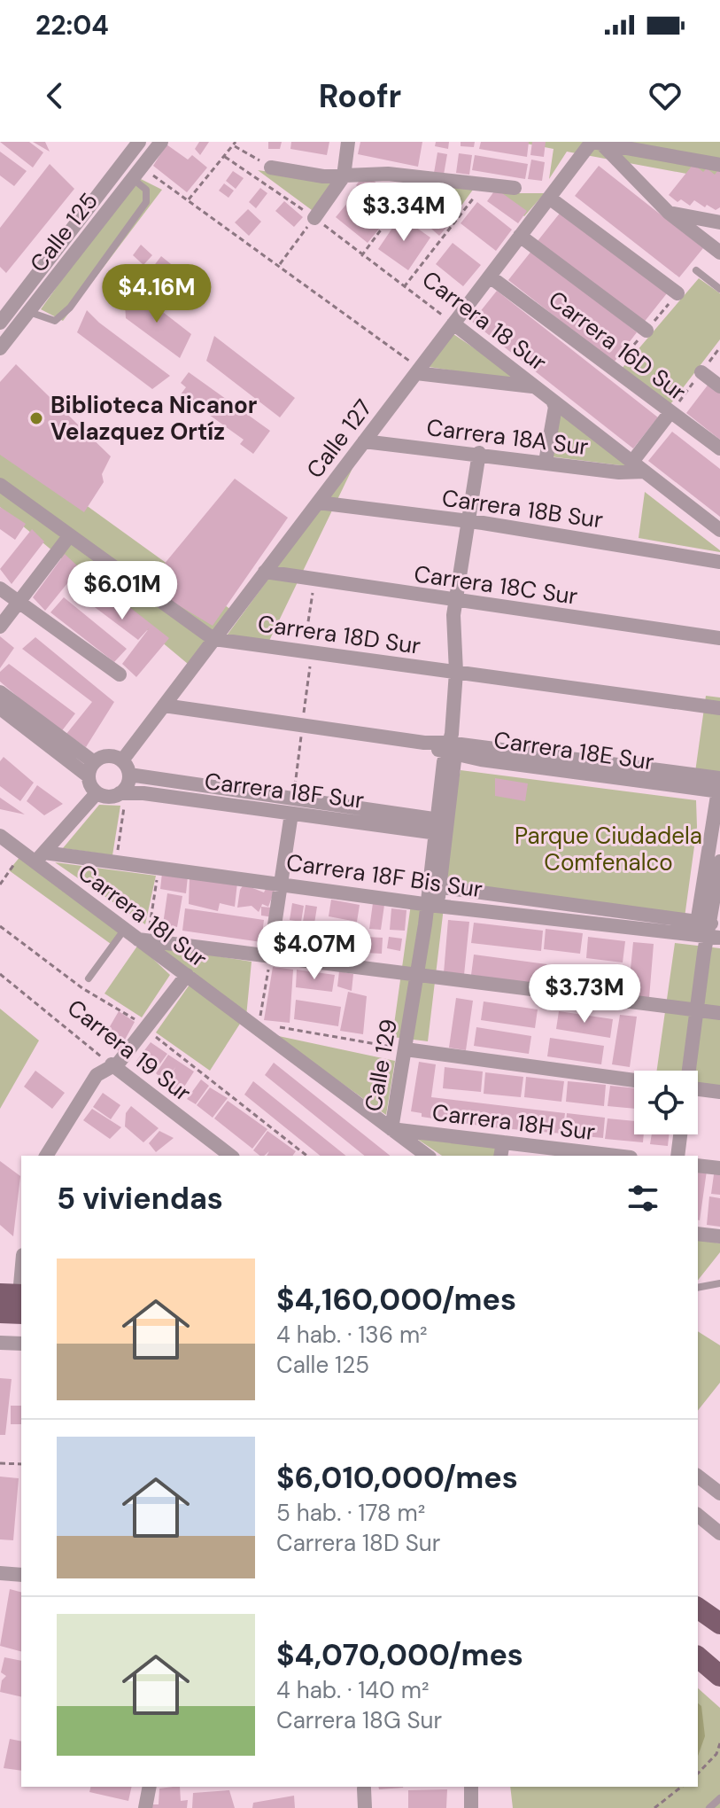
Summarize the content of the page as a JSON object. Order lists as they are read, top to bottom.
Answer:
{
  "streets": {
    "street": [
      "Calle 125",
      "Carrera 18 Sur",
      "Carrera 16D Sur",
      "Carrera 18A Sur",
      "Calle 127",
      "Carrera 18B Sur",
      "Carrera 18C Sur",
      "Carrera 18D Sur",
      "Carrera 18E Sur",
      "Carrera 18F Sur",
      "Carrera 18F Bis Sur",
      "Carrera 18I Sur",
      "Carrera 19 Sur",
      "Calle 129",
      "Carrera 18H Sur"
    ]
  },
  "crossings": [
    ["Carrera 18 Sur", "Carrera 18A Sur"],
    ["Carrera 18 Sur", "Calle 127"],
    ["Carrera 16D Sur", "Calle 127"],
    ["Carrera 18A Sur", "Calle 127"],
    ["Carrera 18A Sur", "Calle 129"],
    ["Calle 127", "Carrera 18B Sur"],
    ["Calle 127", "Carrera 18C Sur"],
    ["Calle 127", "Carrera 18D Sur"],
    ["Calle 127", "Carrera 18E Sur"],
    ["Calle 127", "Carrera 18F Sur"],
    ["Carrera 18B Sur", "Calle 129"],
    ["Carrera 18C Sur", "Calle 129"],
    ["Carrera 18D Sur", "Calle 129"],
    ["Carrera 18E Sur", "Calle 129"],
    ["Carrera 18F Sur", "Calle 129"],
    ["Carrera 18F Bis Sur", "Carrera 18I Sur"],
    ["Carrera 18F Bis Sur", "Calle 129"],
    ["Carrera 18I Sur", "Calle 129"],
    ["Carrera 18I Sur", "Carrera 18H Sur"],
    ["Calle 129", "Carrera 18H Sur"]
  ],
  "parks": ["Parque Ciudadela Comfenalco"],
  "places": ["Biblioteca Nicanor Velazquez Ortíz"],
  "page": {
    "status": "22:04",
    "header": "Roofr",
    "price": [
      "$3.34M",
      "$4.16M",
      "$6.01M",
      "$4.07M",
      "$3.73M"
    ],
    "heading": "5 viviendas",
    "list": [
      {
        "name": "$4,160,000/mes",
        "note": "4 hab. · 136 m² · Calle 125"
      },
      {
        "name": "$6,010,000/mes",
        "note": "5 hab. · 178 m² · Carrera 18D Sur"
      },
      {
        "name": "$4,070,000/mes",
        "note": "4 hab. · 140 m² · Carrera 18G Sur"
      }
    ]
  }
}
